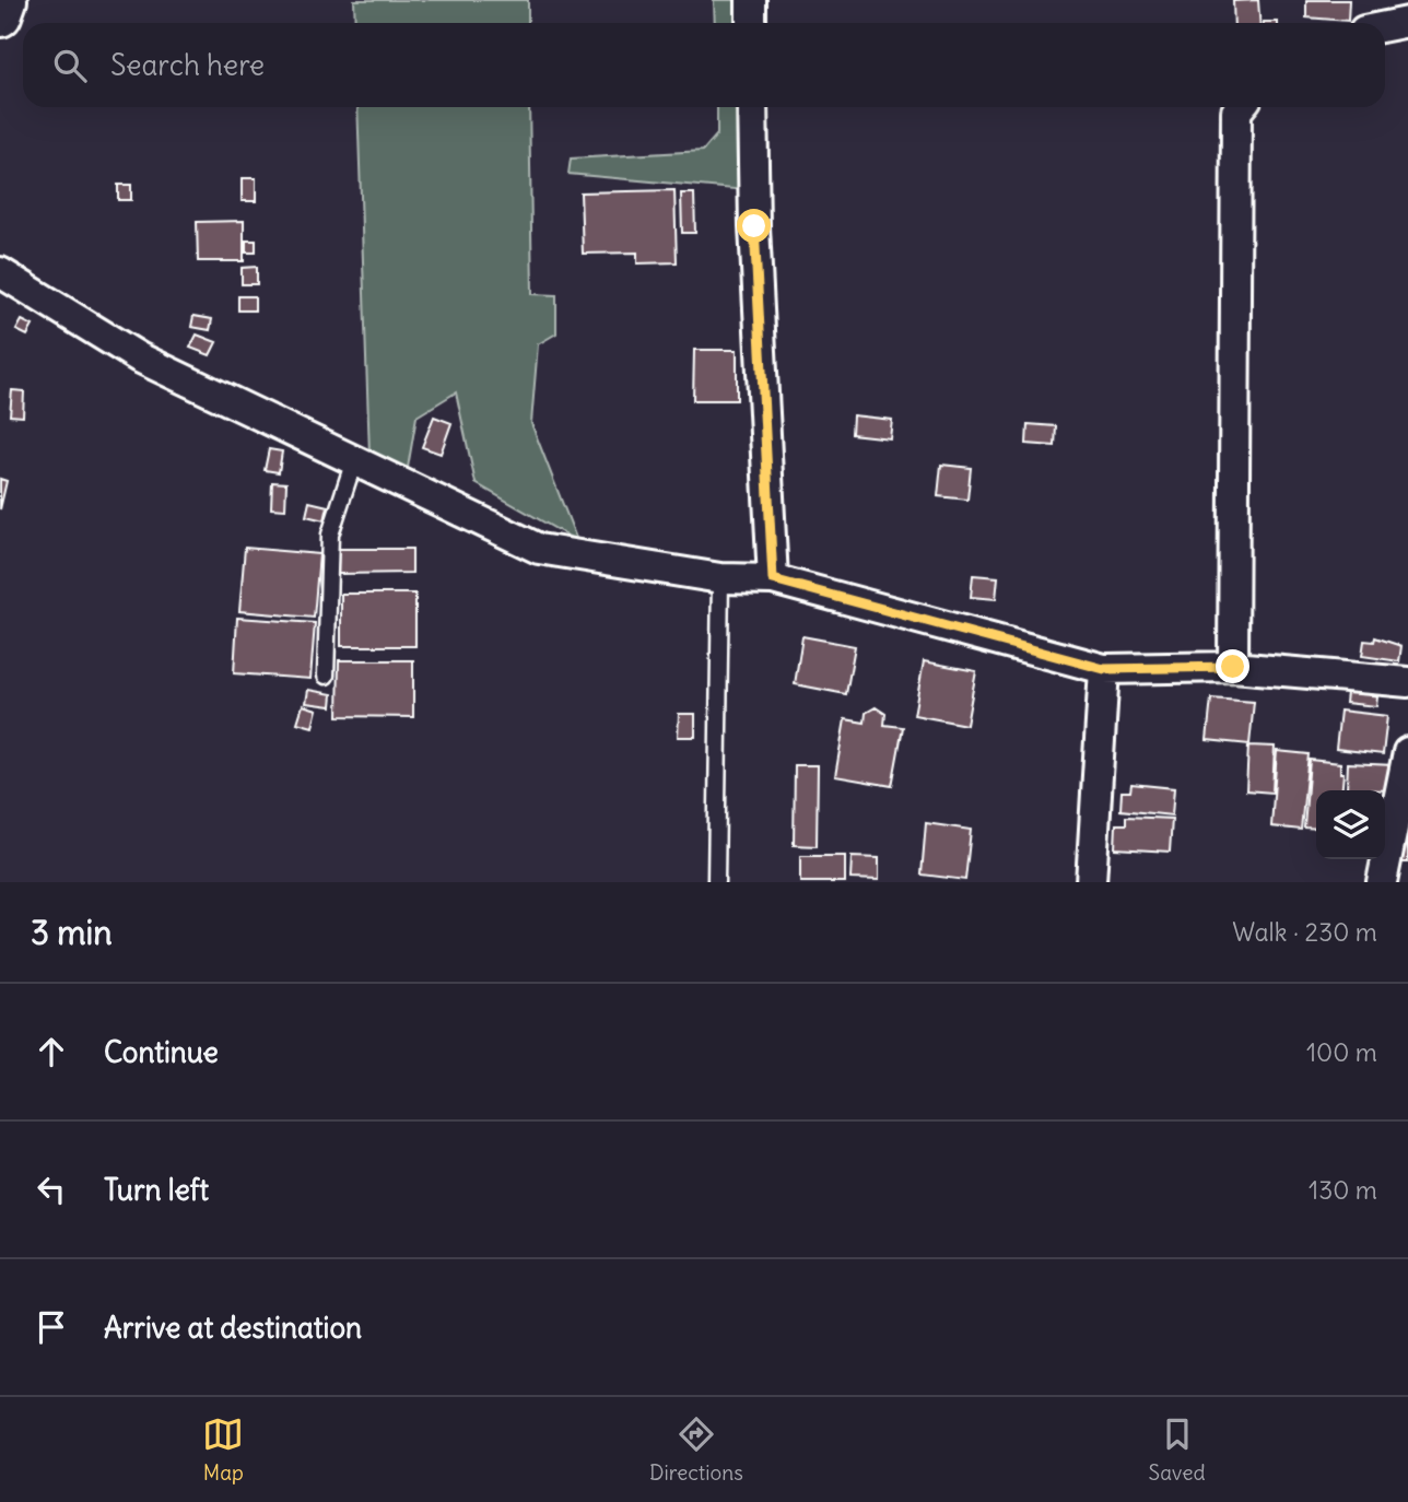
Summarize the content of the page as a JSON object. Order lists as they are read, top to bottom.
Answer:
{
  "page": {
    "search": "Search here",
    "heading": ["3 min", "Walk · 230 m"],
    "list": [
      ["Continue", "100 m"],
      ["Turn left", "130 m"],
      "Arrive at destination"
    ],
    "nav": ["Map", "Directions", "Saved"]
  }
}
